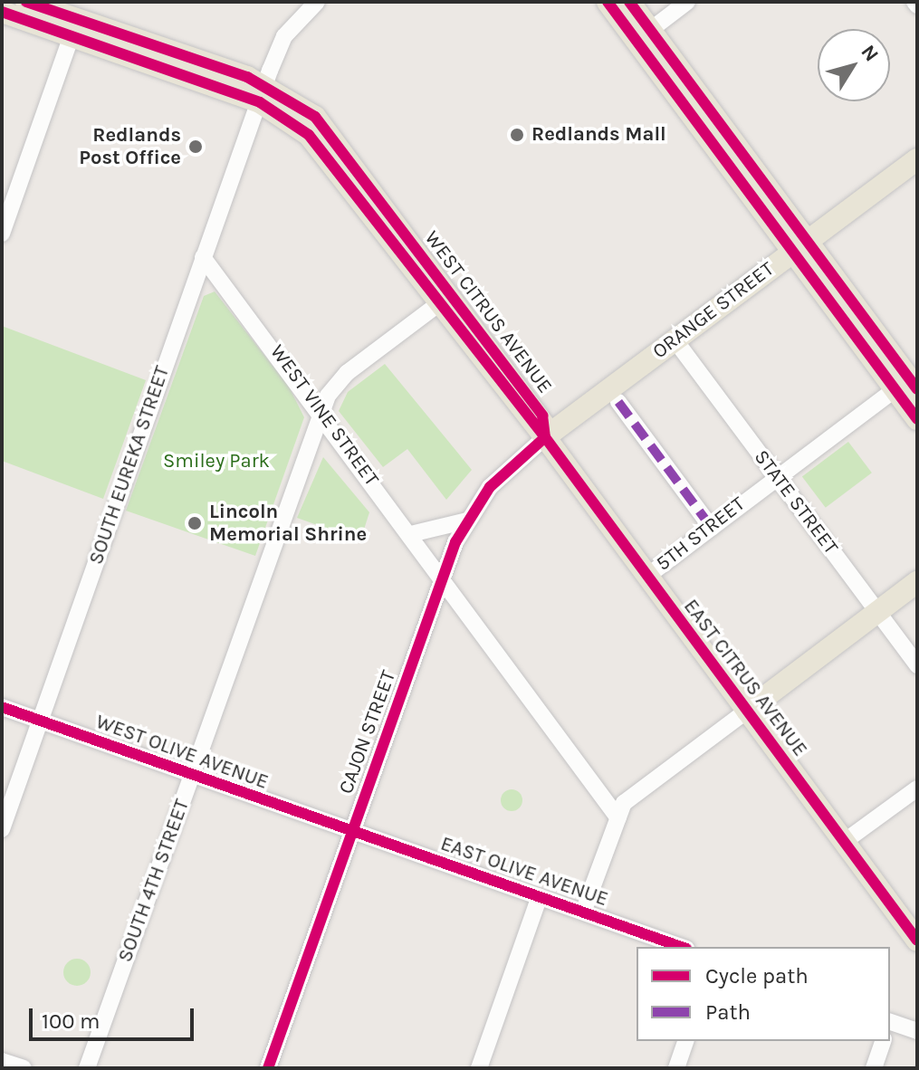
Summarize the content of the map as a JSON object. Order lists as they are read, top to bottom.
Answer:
{
  "streets": {
    "main road": ["ORANGE STREET", "WEST CITRUS AVENUE", "EAST CITRUS AVENUE"],
    "street": [
      "WEST VINE STREET",
      "SOUTH EUREKA STREET",
      "STATE STREET",
      "5TH STREET",
      "CAJON STREET",
      "WEST OLIVE AVENUE",
      "EAST OLIVE AVENUE",
      "SOUTH 4TH STREET"
    ]
  },
  "crossings": [
    ["ORANGE STREET", "WEST CITRUS AVENUE"],
    ["ORANGE STREET", "STATE STREET"],
    ["ORANGE STREET", "EAST CITRUS AVENUE"],
    ["ORANGE STREET", "CAJON STREET"],
    ["WEST CITRUS AVENUE", "SOUTH EUREKA STREET"],
    ["WEST CITRUS AVENUE", "EAST CITRUS AVENUE"],
    ["WEST CITRUS AVENUE", "CAJON STREET"],
    ["WEST CITRUS AVENUE", "SOUTH 4TH STREET"],
    ["WEST VINE STREET", "SOUTH EUREKA STREET"],
    ["WEST VINE STREET", "CAJON STREET"],
    ["WEST VINE STREET", "SOUTH 4TH STREET"],
    ["SOUTH EUREKA STREET", "WEST OLIVE AVENUE"],
    ["STATE STREET", "5TH STREET"],
    ["5TH STREET", "EAST CITRUS AVENUE"],
    ["EAST CITRUS AVENUE", "CAJON STREET"],
    ["CAJON STREET", "WEST OLIVE AVENUE"],
    ["CAJON STREET", "EAST OLIVE AVENUE"],
    ["WEST OLIVE AVENUE", "EAST OLIVE AVENUE"],
    ["WEST OLIVE AVENUE", "SOUTH 4TH STREET"]
  ],
  "parks": ["Smiley Park"],
  "places": ["Redlands Mall", "Redlands Post Office", "Lincoln Memorial Shrine"],
  "legend": ["Cycle path", "Path"],
  "scale_bar": "100 m",
  "north": "top right"
}
